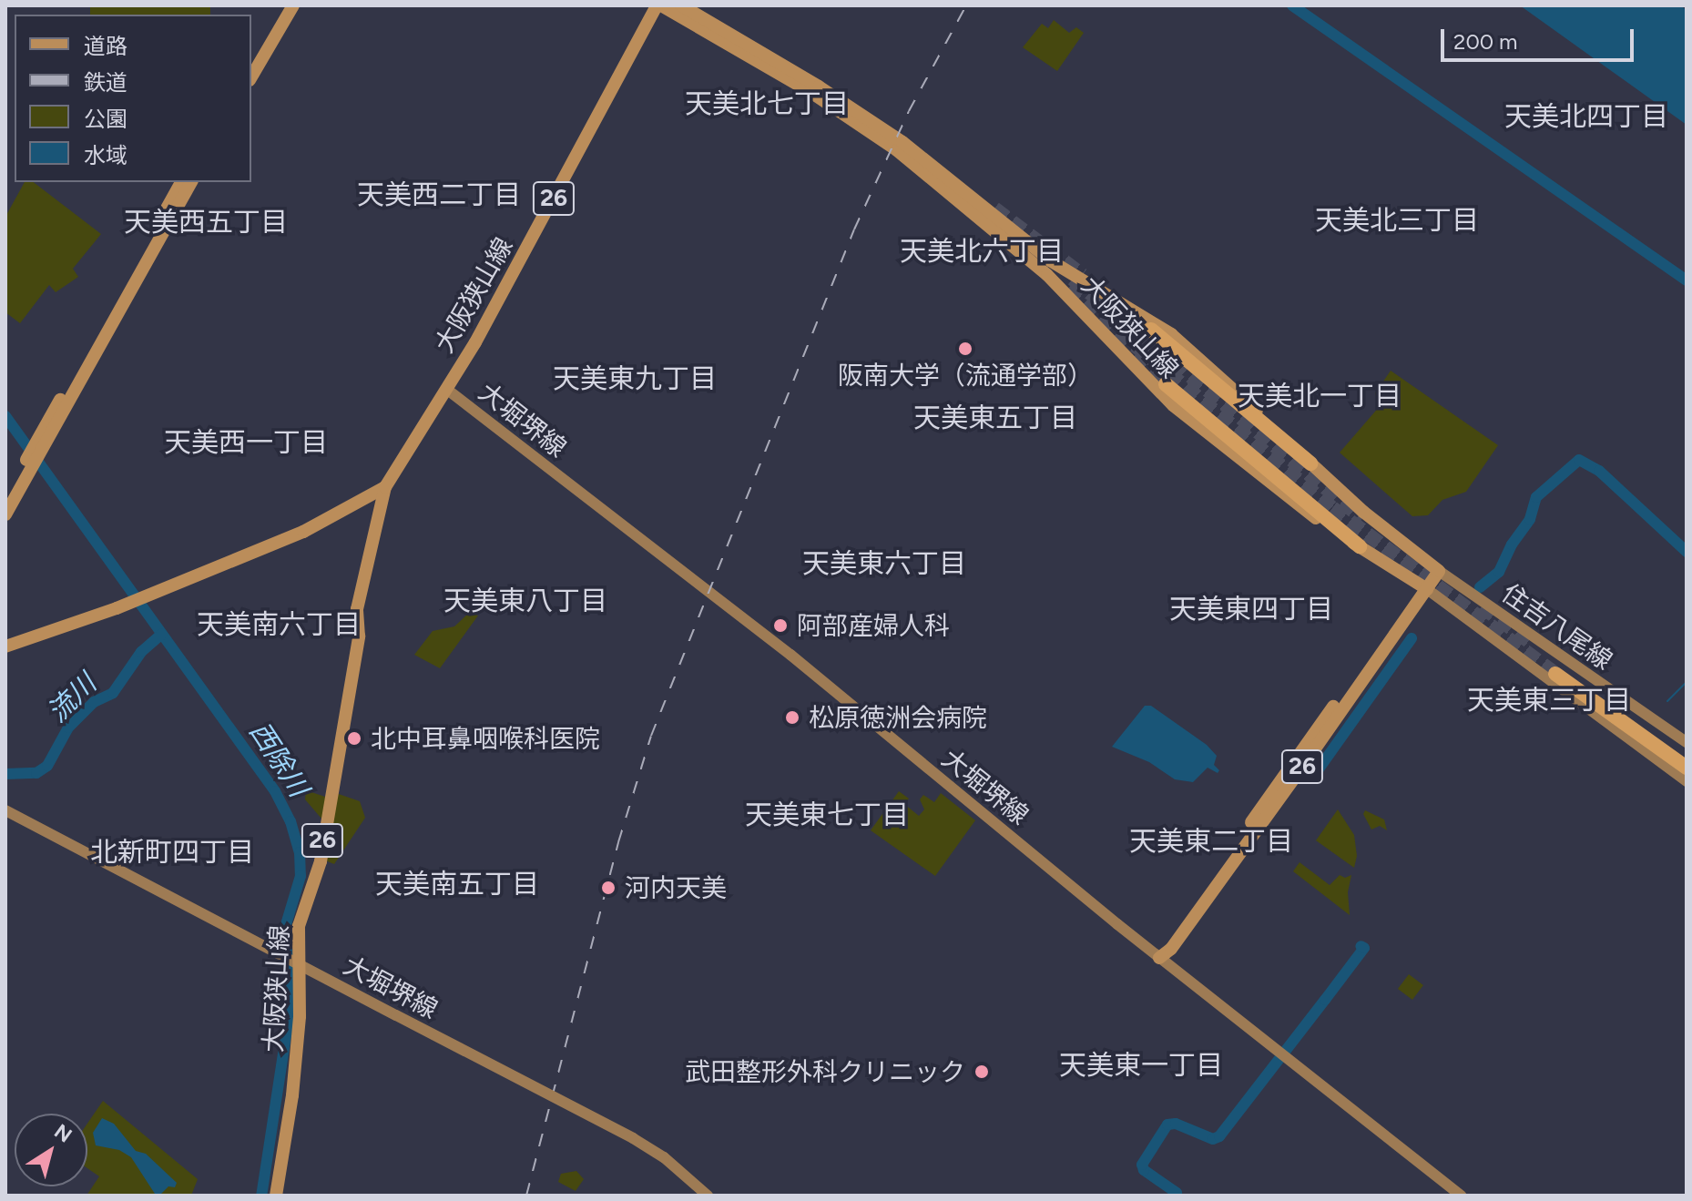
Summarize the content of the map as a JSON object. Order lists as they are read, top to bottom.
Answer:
{
  "streets": {
    "main road": [
      "26",
      "大阪狭山線",
      "大堀堺線",
      "住吉八尾線"
    ]
  },
  "crossings": [
    ["26", "大阪狭山線"],
    ["26", "大堀堺線"],
    ["26", "住吉八尾線"],
    ["大阪狭山線", "大堀堺線"],
    ["大阪狭山線", "住吉八尾線"]
  ],
  "districts": [
    "天美北七丁目",
    "天美北四丁目",
    "天美西二丁目",
    "天美北三丁目",
    "天美西五丁目",
    "天美北六丁目",
    "天美東九丁目",
    "天美北一丁目",
    "天美東五丁目",
    "天美西一丁目",
    "天美東六丁目",
    "天美東八丁目",
    "天美東四丁目",
    "天美南六丁目",
    "天美東三丁目",
    "天美東七丁目",
    "天美東二丁目",
    "北新町四丁目",
    "天美南五丁目",
    "天美東一丁目"
  ],
  "water": ["流川", "西除川"],
  "places": [
    "阪南大学（流通学部）",
    "阿部産婦人科",
    "松原徳洲会病院",
    "北中耳鼻咽喉科医院",
    "河内天美",
    "武田整形外科クリニック"
  ],
  "legend": [
    "道路",
    "鉄道",
    "公園",
    "水域"
  ],
  "scale_bar": "200 m",
  "north": "top right"
}
